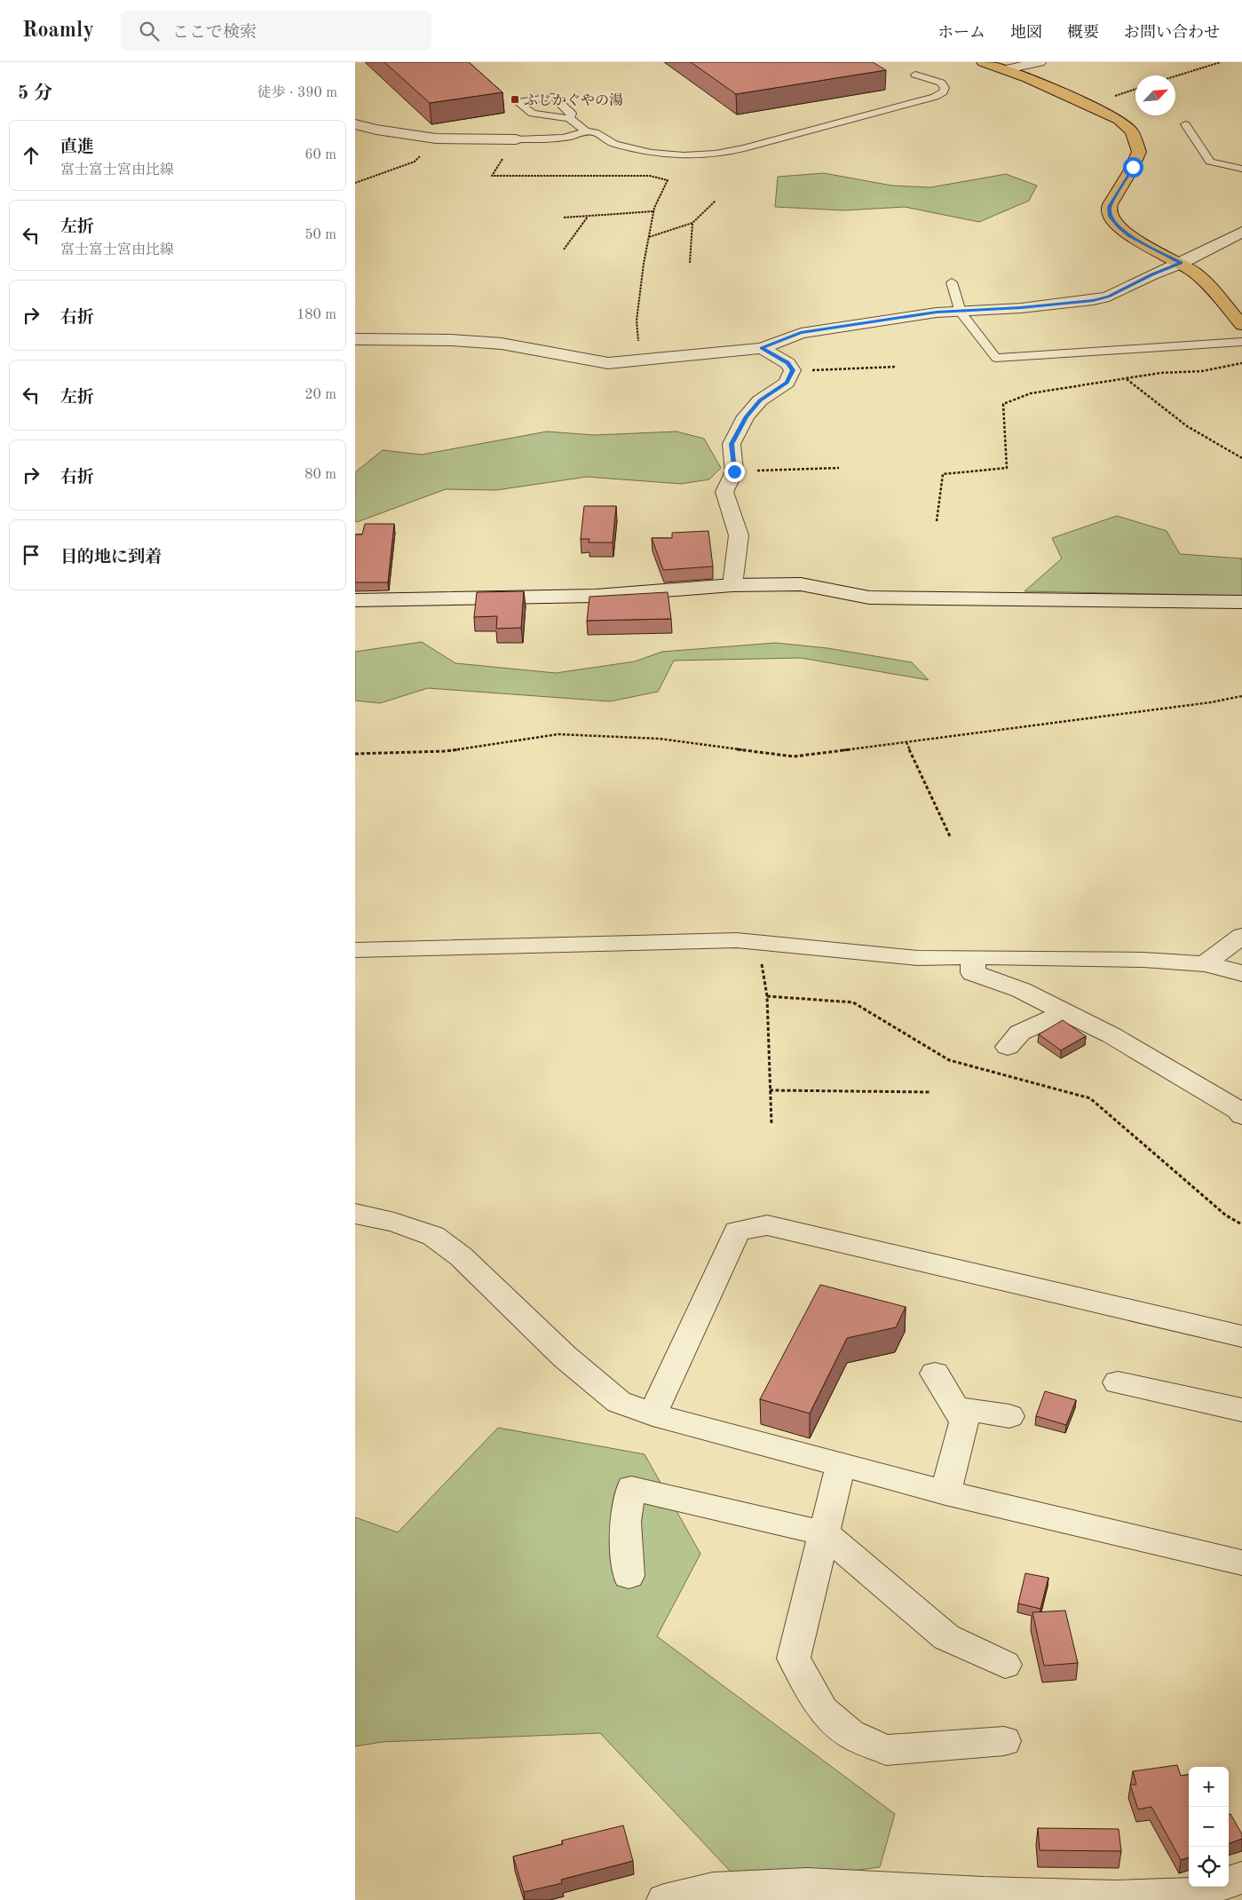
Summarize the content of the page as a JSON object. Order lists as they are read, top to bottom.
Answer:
{
  "places": {
    "transit": ["ふじかぐやの湯"]
  },
  "north": "top right",
  "page": {
    "header": "Roamly",
    "search": "ここで検索",
    "nav": [
      "ホーム",
      "地図",
      "概要",
      "お問い合わせ"
    ],
    "heading": ["5 分", "徒歩 · 390 m"],
    "list": [
      ["直進", "富士富士宮由比線", "60 m"],
      ["左折", "富士富士宮由比線", "50 m"],
      ["右折", "180 m"],
      ["左折", "20 m"],
      ["右折", "80 m"],
      "目的地に到着"
    ],
    "map_buttons": ["+", "−"]
  }
}
